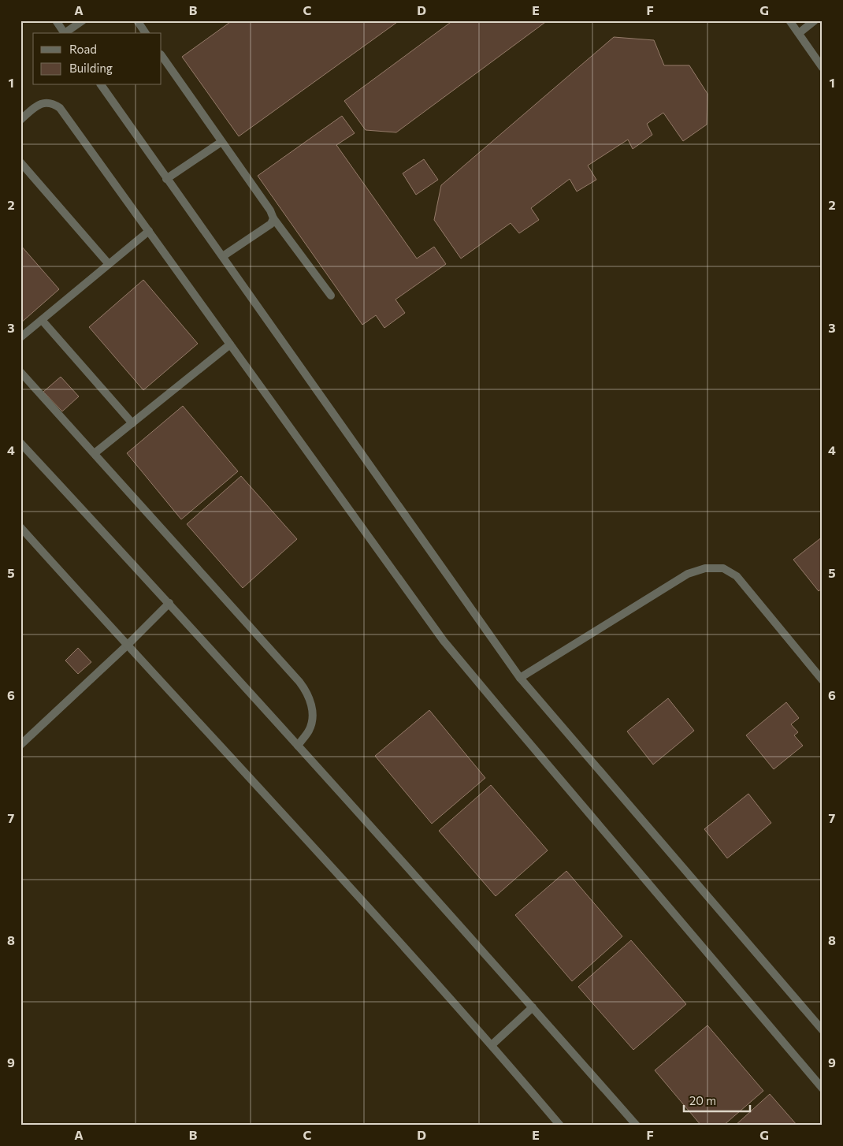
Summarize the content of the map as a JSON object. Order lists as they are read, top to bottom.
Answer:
{
  "legend": ["Road", "Building"],
  "scale_bar": "20 m",
  "grid": {
    "columns": [
      "A",
      "B",
      "C",
      "D",
      "E",
      "F",
      "G"
    ],
    "rows": [
      "1",
      "2",
      "3",
      "4",
      "5",
      "6",
      "7",
      "8",
      "9"
    ]
  }
}
